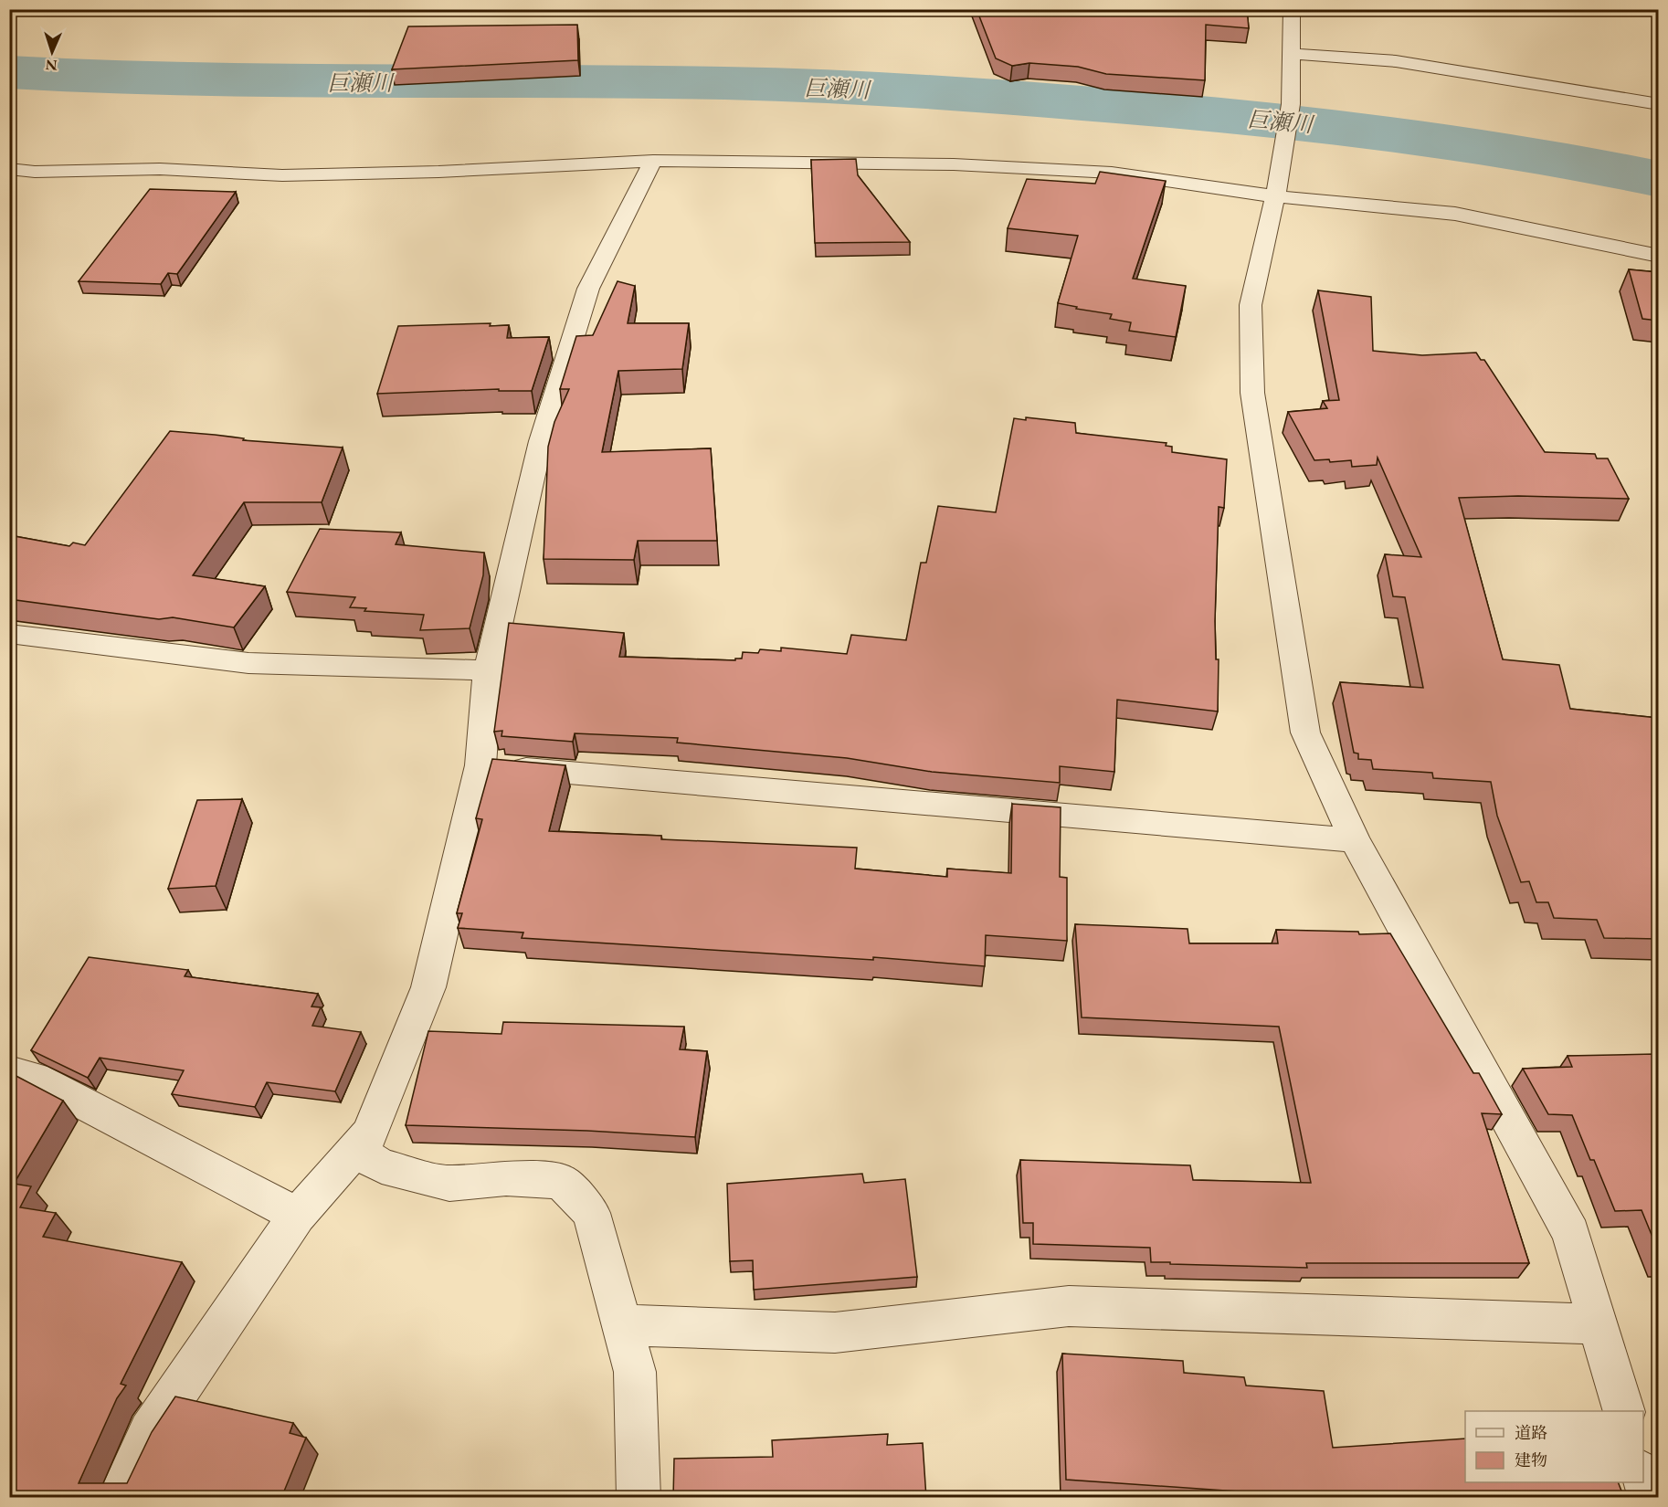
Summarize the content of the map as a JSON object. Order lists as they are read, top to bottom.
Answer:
{
  "water": ["巨瀬川"],
  "legend": ["道路", "建物"],
  "north": "bottom"
}
